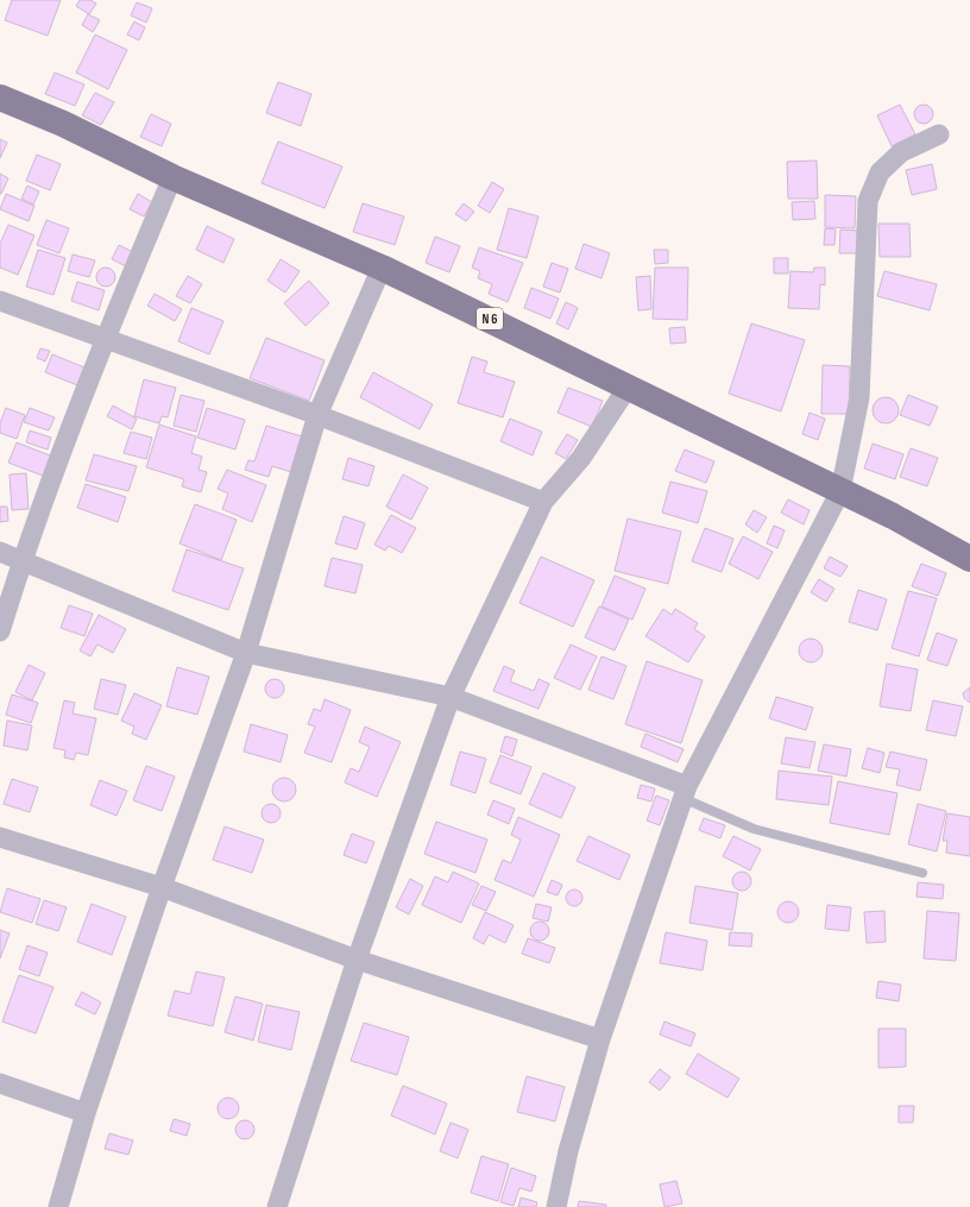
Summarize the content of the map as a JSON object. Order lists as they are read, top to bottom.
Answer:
{
  "streets": {
    "main road": ["N 6"]
  }
}
